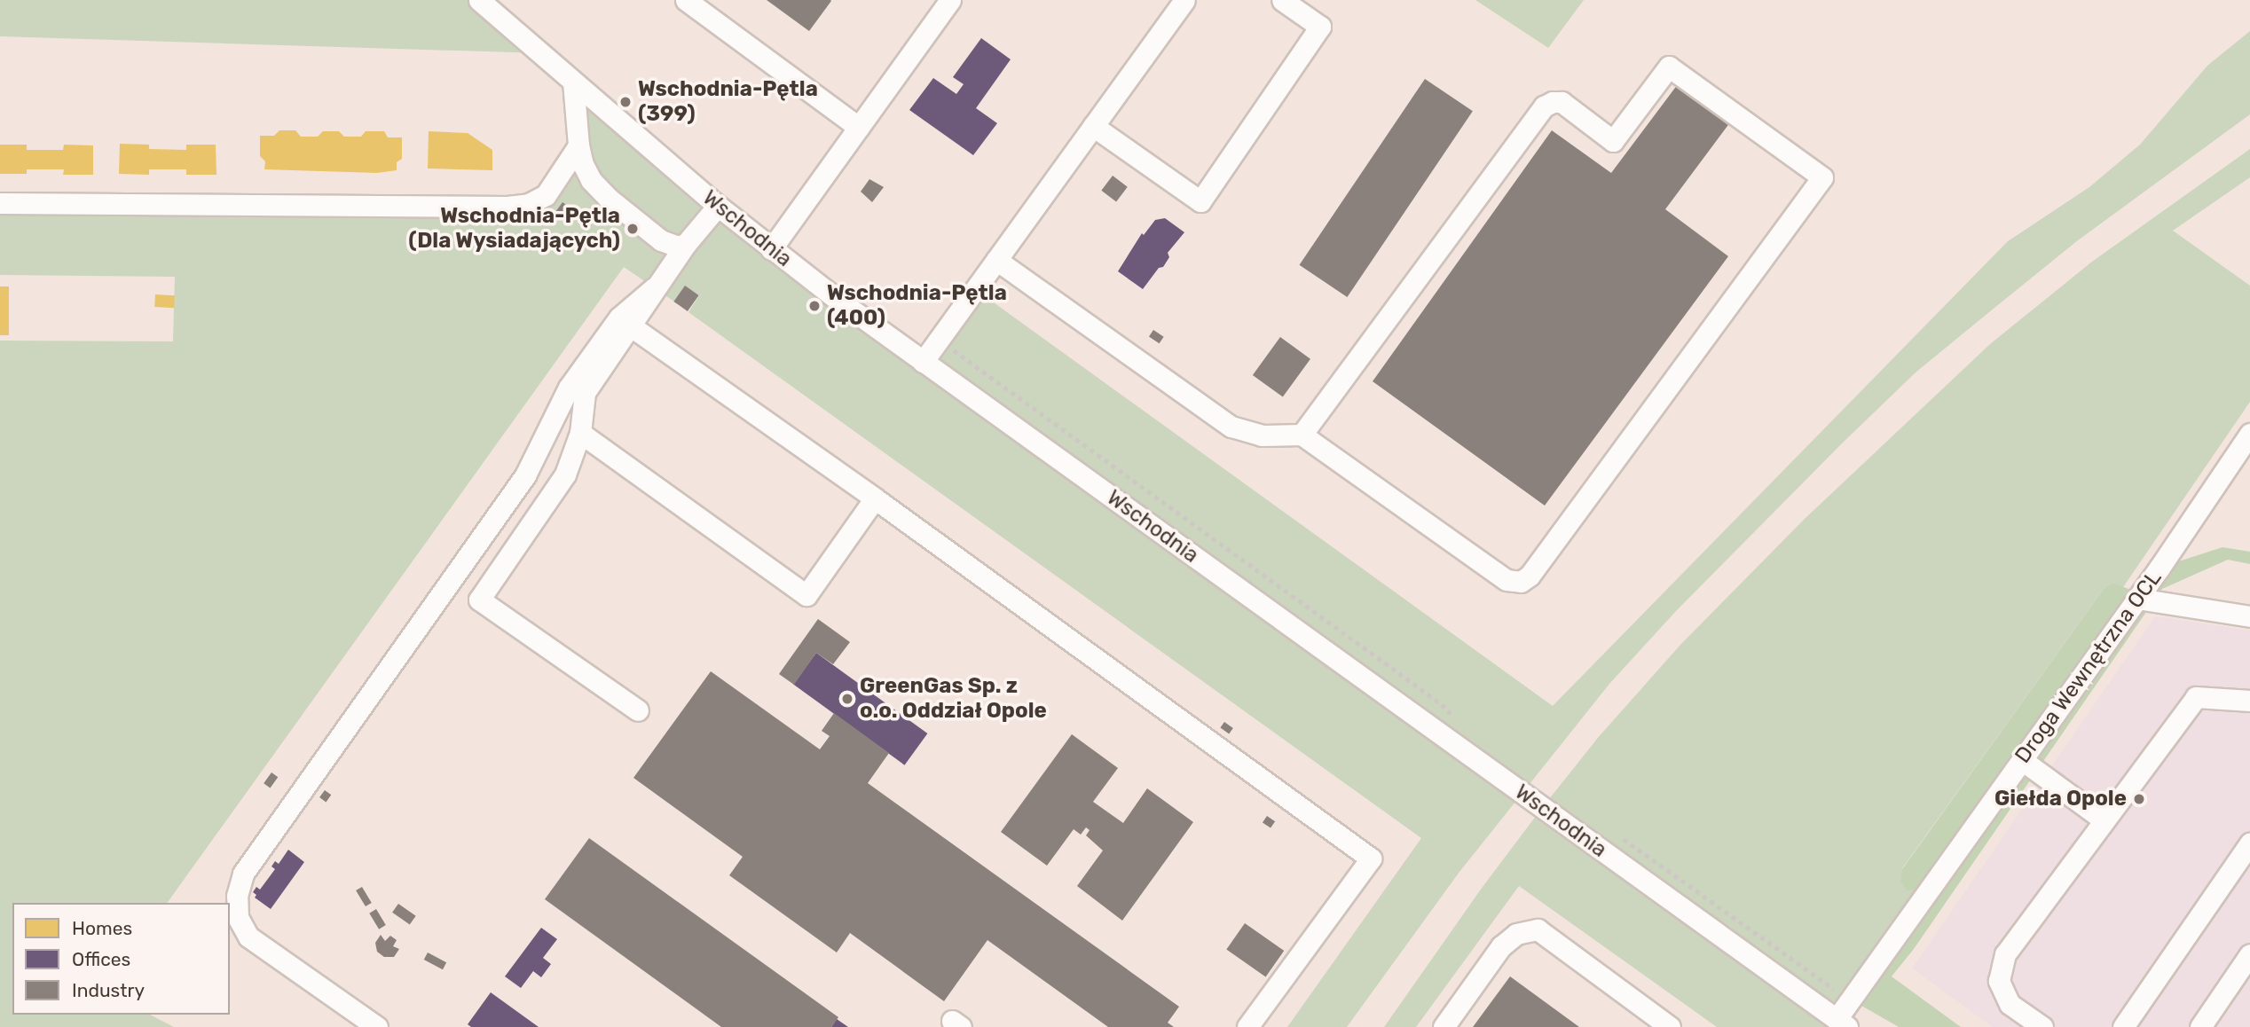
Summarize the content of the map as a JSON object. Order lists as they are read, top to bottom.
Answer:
{
  "streets": {
    "street": ["Wschodnia", "Droga Wewnętrzna OCL"]
  },
  "crossings": [
    ["Wschodnia", "Droga Wewnętrzna OCL"]
  ],
  "places": [
    "Wschodnia-Pętla (399)",
    "Wschodnia-Pętla (Dla Wysiadających)",
    "Wschodnia-Pętla (400)",
    "GreenGas Sp. z o.o. Oddział Opole",
    "Giełda Opole"
  ],
  "legend": ["Homes", "Offices", "Industry"]
}
